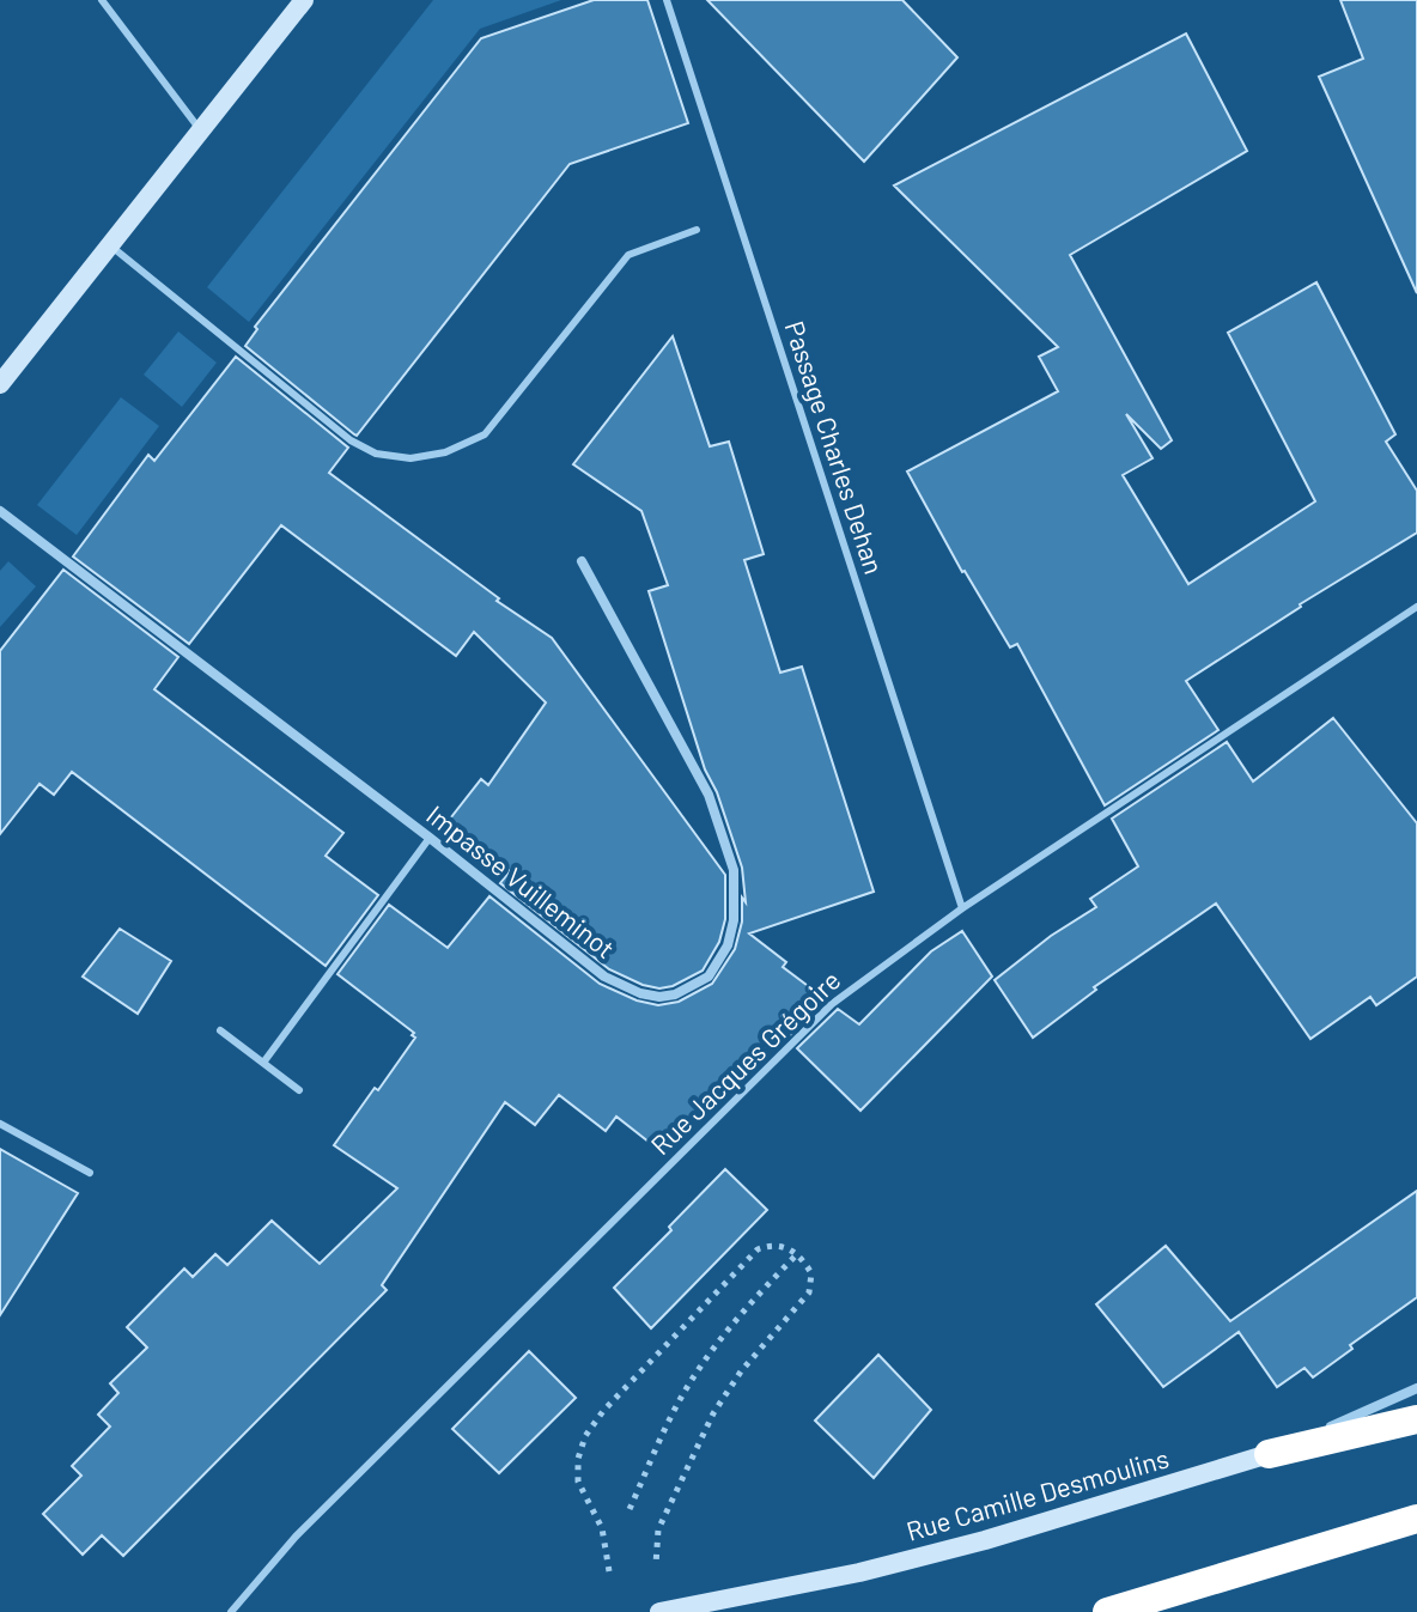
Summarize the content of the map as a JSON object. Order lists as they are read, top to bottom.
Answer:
{
  "streets": {
    "main road": ["Rue Camille Desmoulins"],
    "street": ["Impasse Vuilleminot"],
    "lane": ["Passage Charles Dehan", "Rue Jacques Grégoire"]
  },
  "crossings": [
    ["Passage Charles Dehan", "Rue Jacques Grégoire"]
  ]
}
